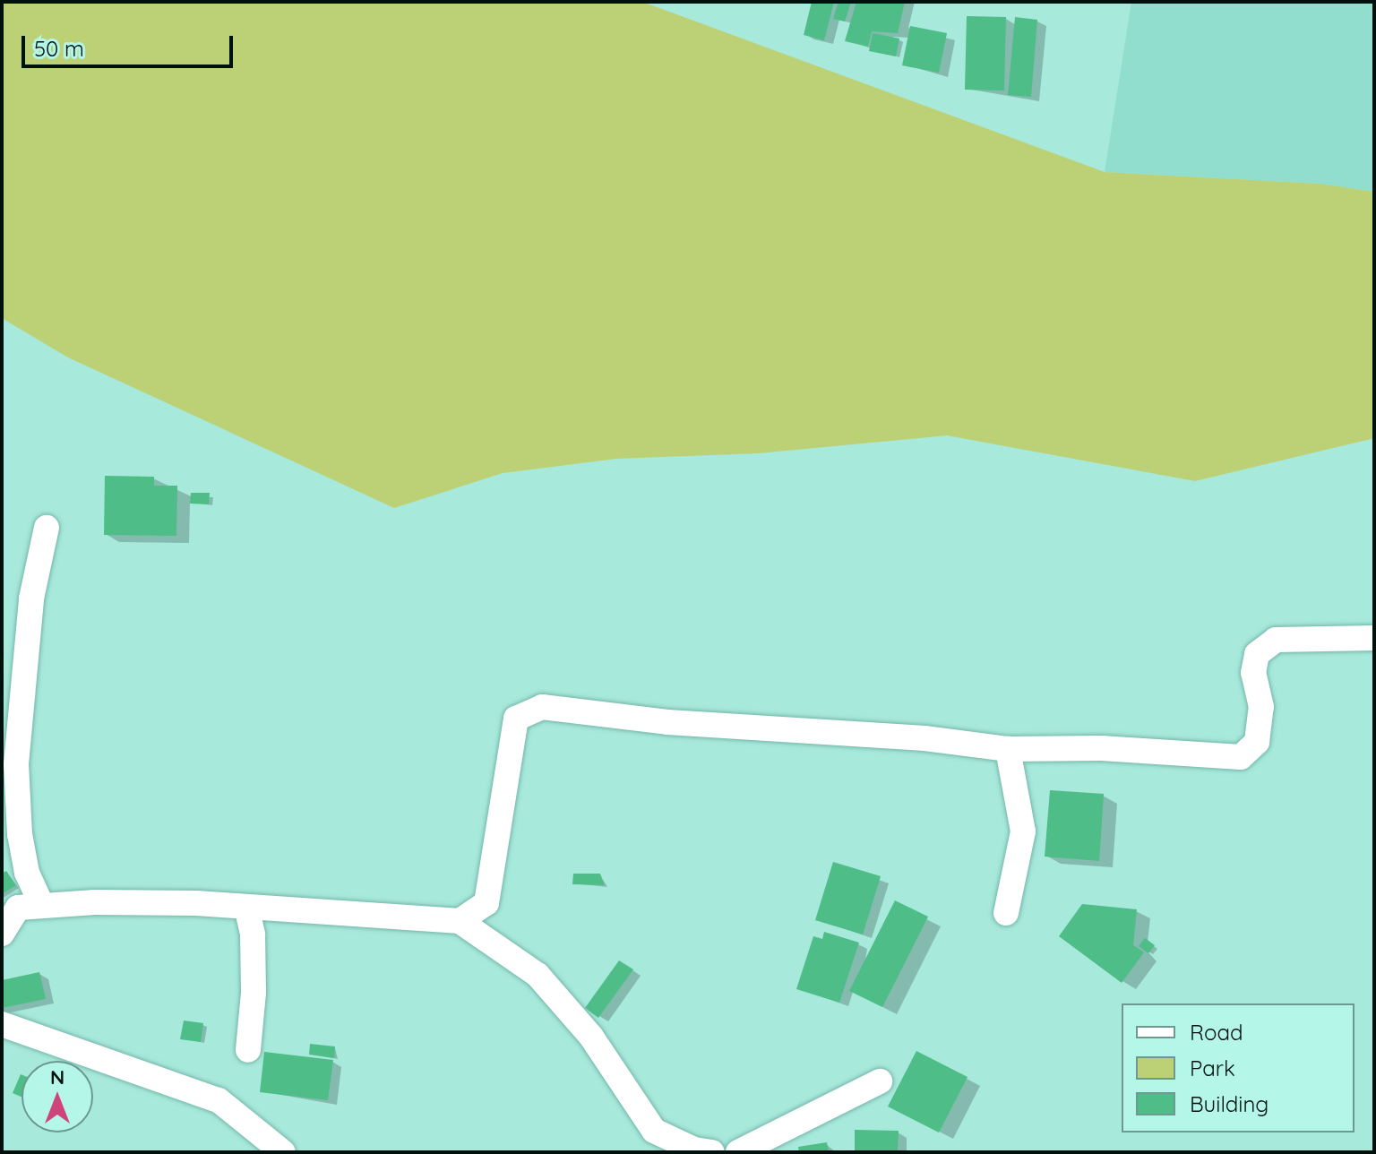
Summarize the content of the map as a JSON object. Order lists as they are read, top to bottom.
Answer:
{
  "legend": ["Road", "Park", "Building"],
  "scale_bar": "50 m",
  "north": "top"
}
